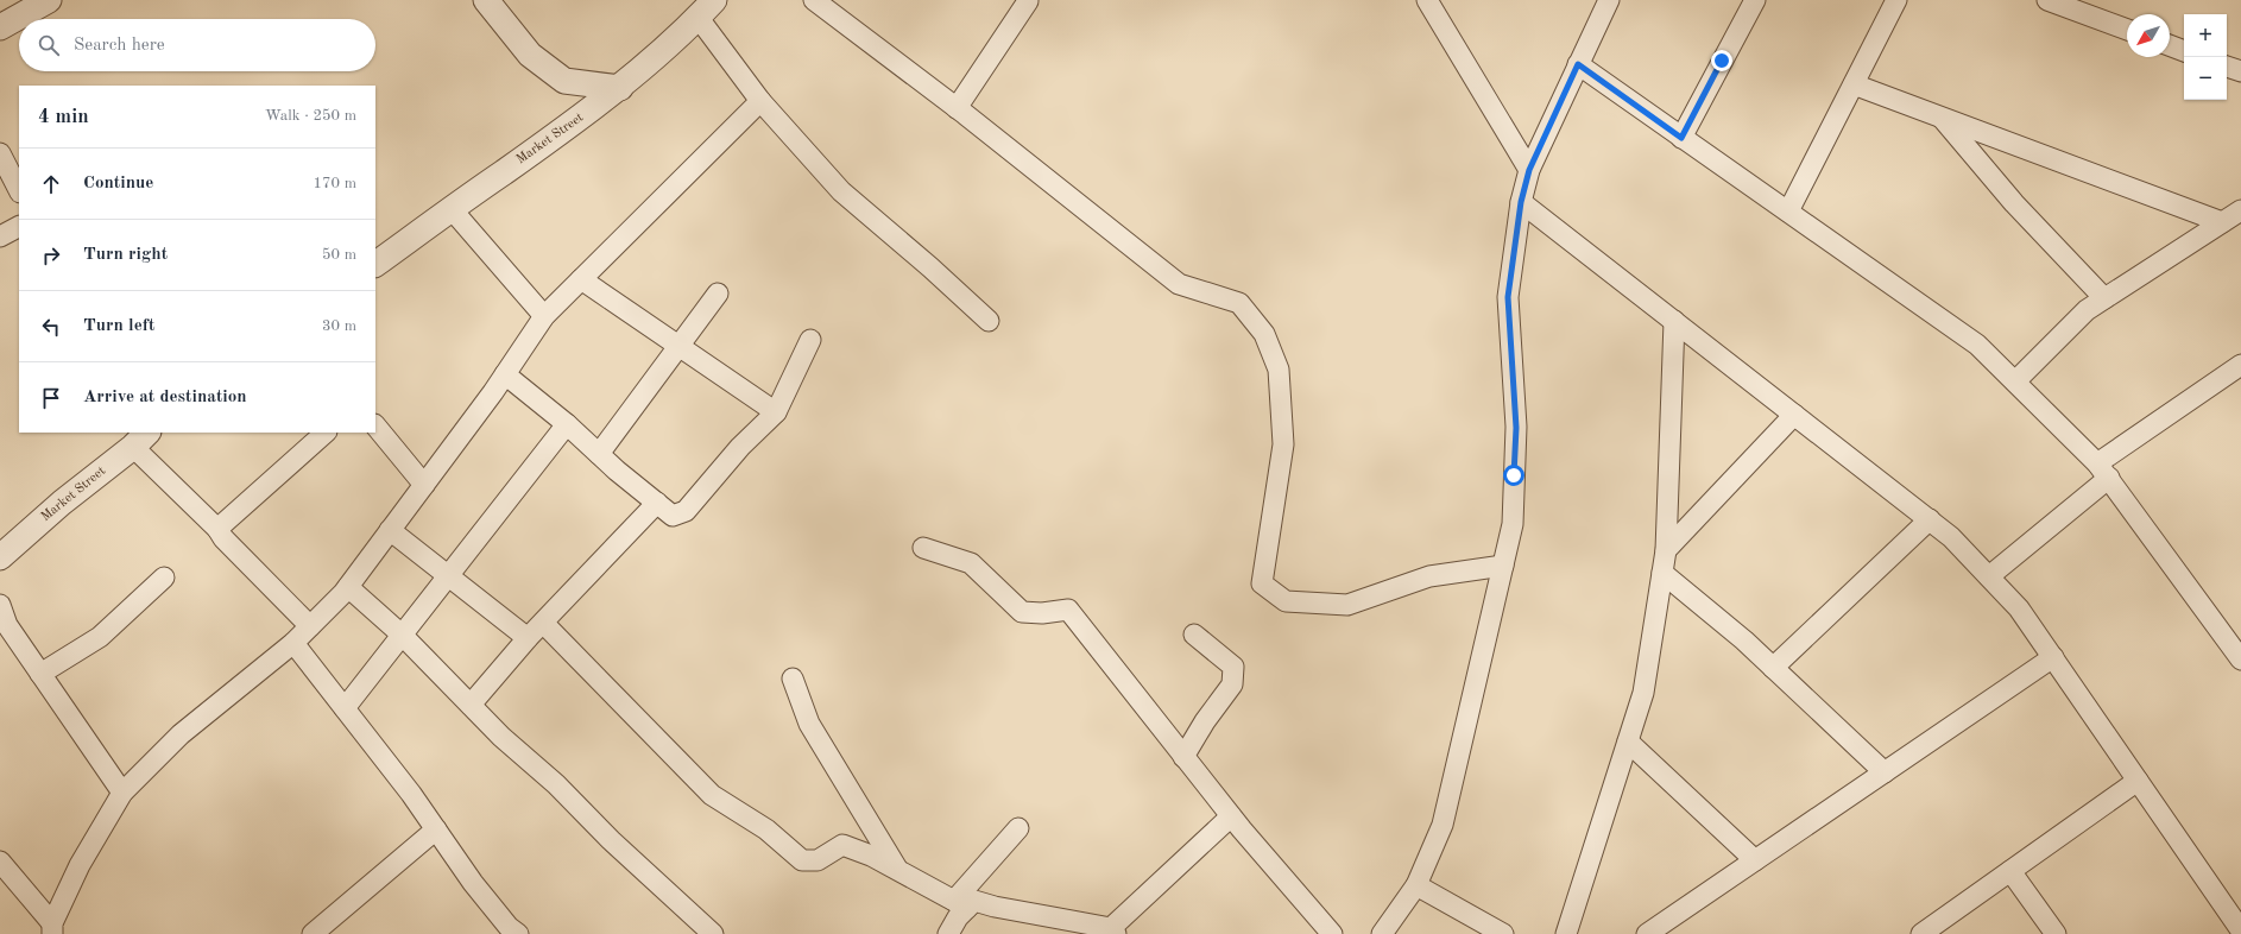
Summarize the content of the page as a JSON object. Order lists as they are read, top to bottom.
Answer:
{
  "streets": {
    "street": ["Market Street"]
  },
  "north": "bottom left",
  "page": {
    "map_buttons": ["+", "−"],
    "search": "Search here",
    "heading": ["4 min", "Walk · 250 m"],
    "list": [
      ["Continue", "170 m"],
      ["Turn right", "50 m"],
      ["Turn left", "30 m"],
      "Arrive at destination"
    ]
  }
}
